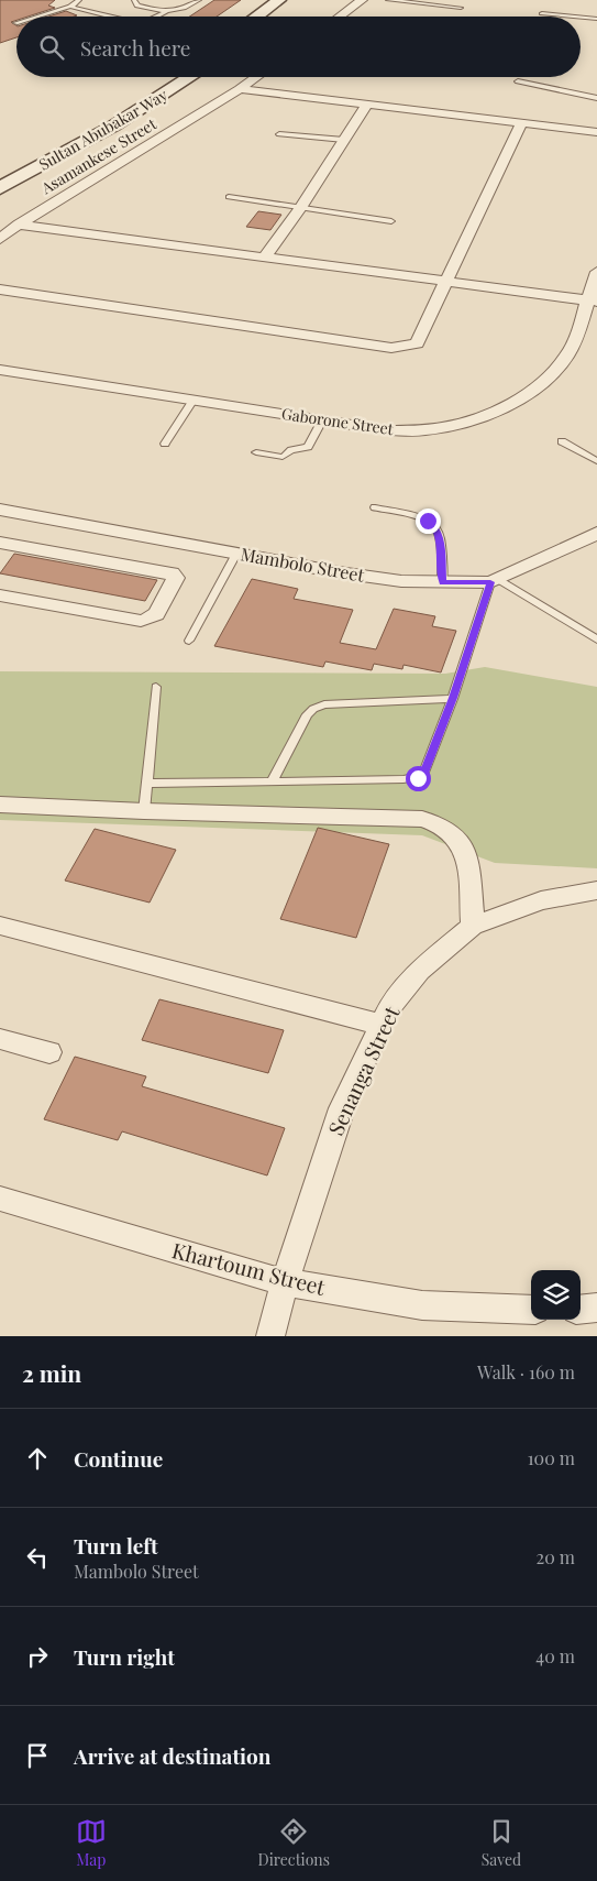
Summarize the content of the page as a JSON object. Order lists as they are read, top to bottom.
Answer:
{
  "streets": {
    "main road": ["Sultan Abubakar Way"],
    "street": [
      "Asamankese Street",
      "Gaborone Street",
      "Mambolo Street",
      "Senanga Street",
      "Khartoum Street"
    ]
  },
  "crossings": [
    ["Senanga Street", "Khartoum Street"]
  ],
  "page": {
    "search": "Search here",
    "heading": ["2 min", "Walk · 160 m"],
    "list": [
      ["Continue", "100 m"],
      ["Turn left", "Mambolo Street", "20 m"],
      ["Turn right", "40 m"],
      "Arrive at destination"
    ],
    "nav": ["Map", "Directions", "Saved"]
  }
}
